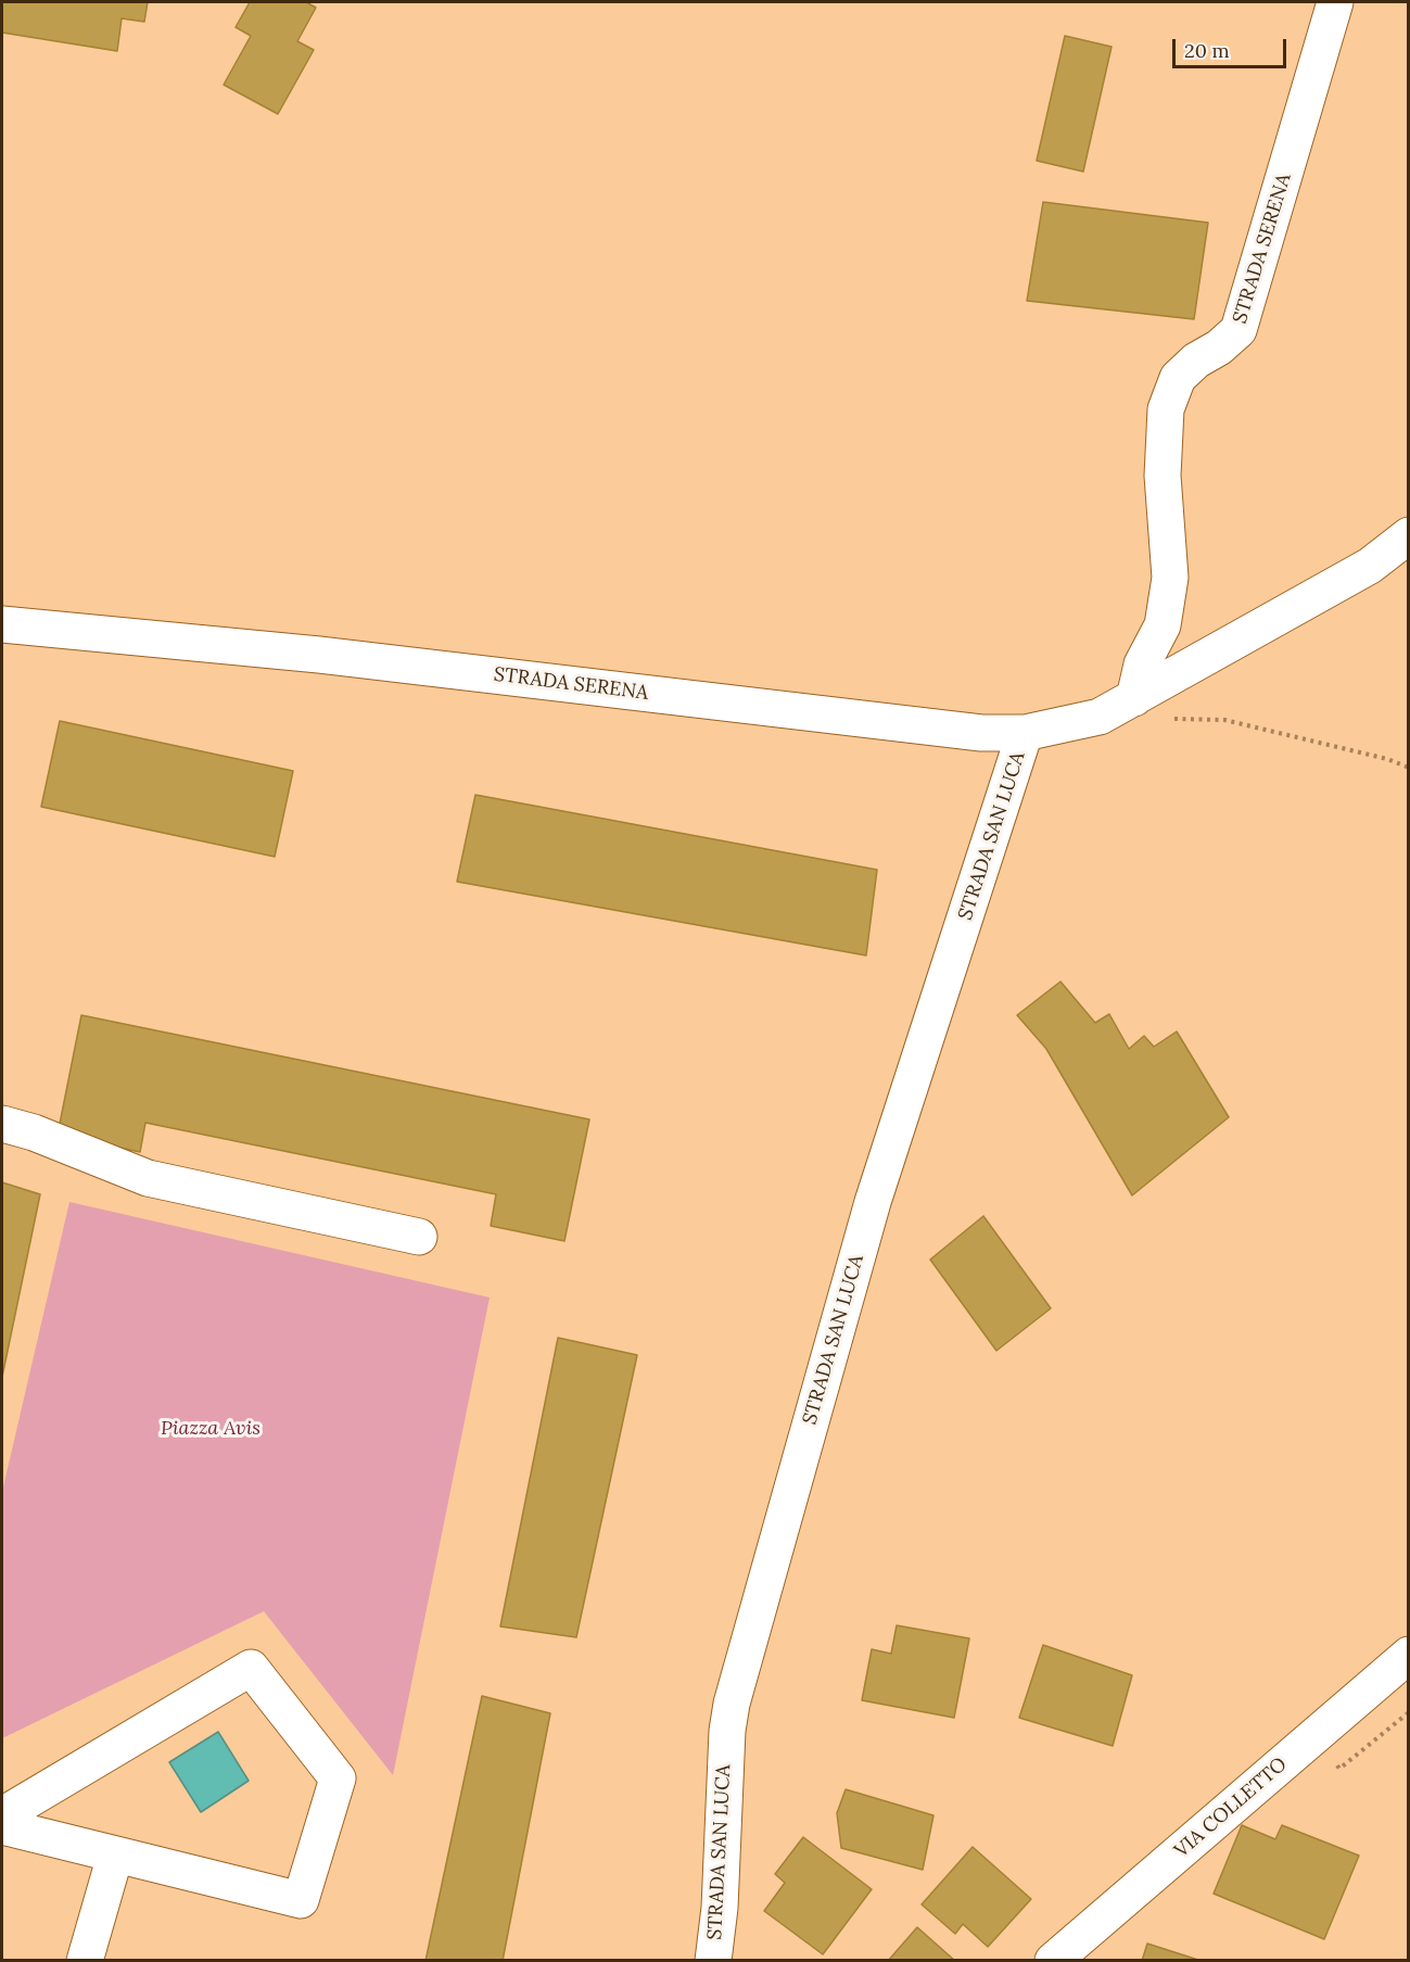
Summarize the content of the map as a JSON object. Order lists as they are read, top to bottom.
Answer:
{
  "streets": {
    "street": ["STRADA SERENA", "STRADA SAN LUCA", "VIA COLLETTO"]
  },
  "crossings": [
    ["STRADA SERENA", "STRADA SAN LUCA"]
  ],
  "parks": ["Piazza Avis"],
  "scale_bar": "20 m"
}
